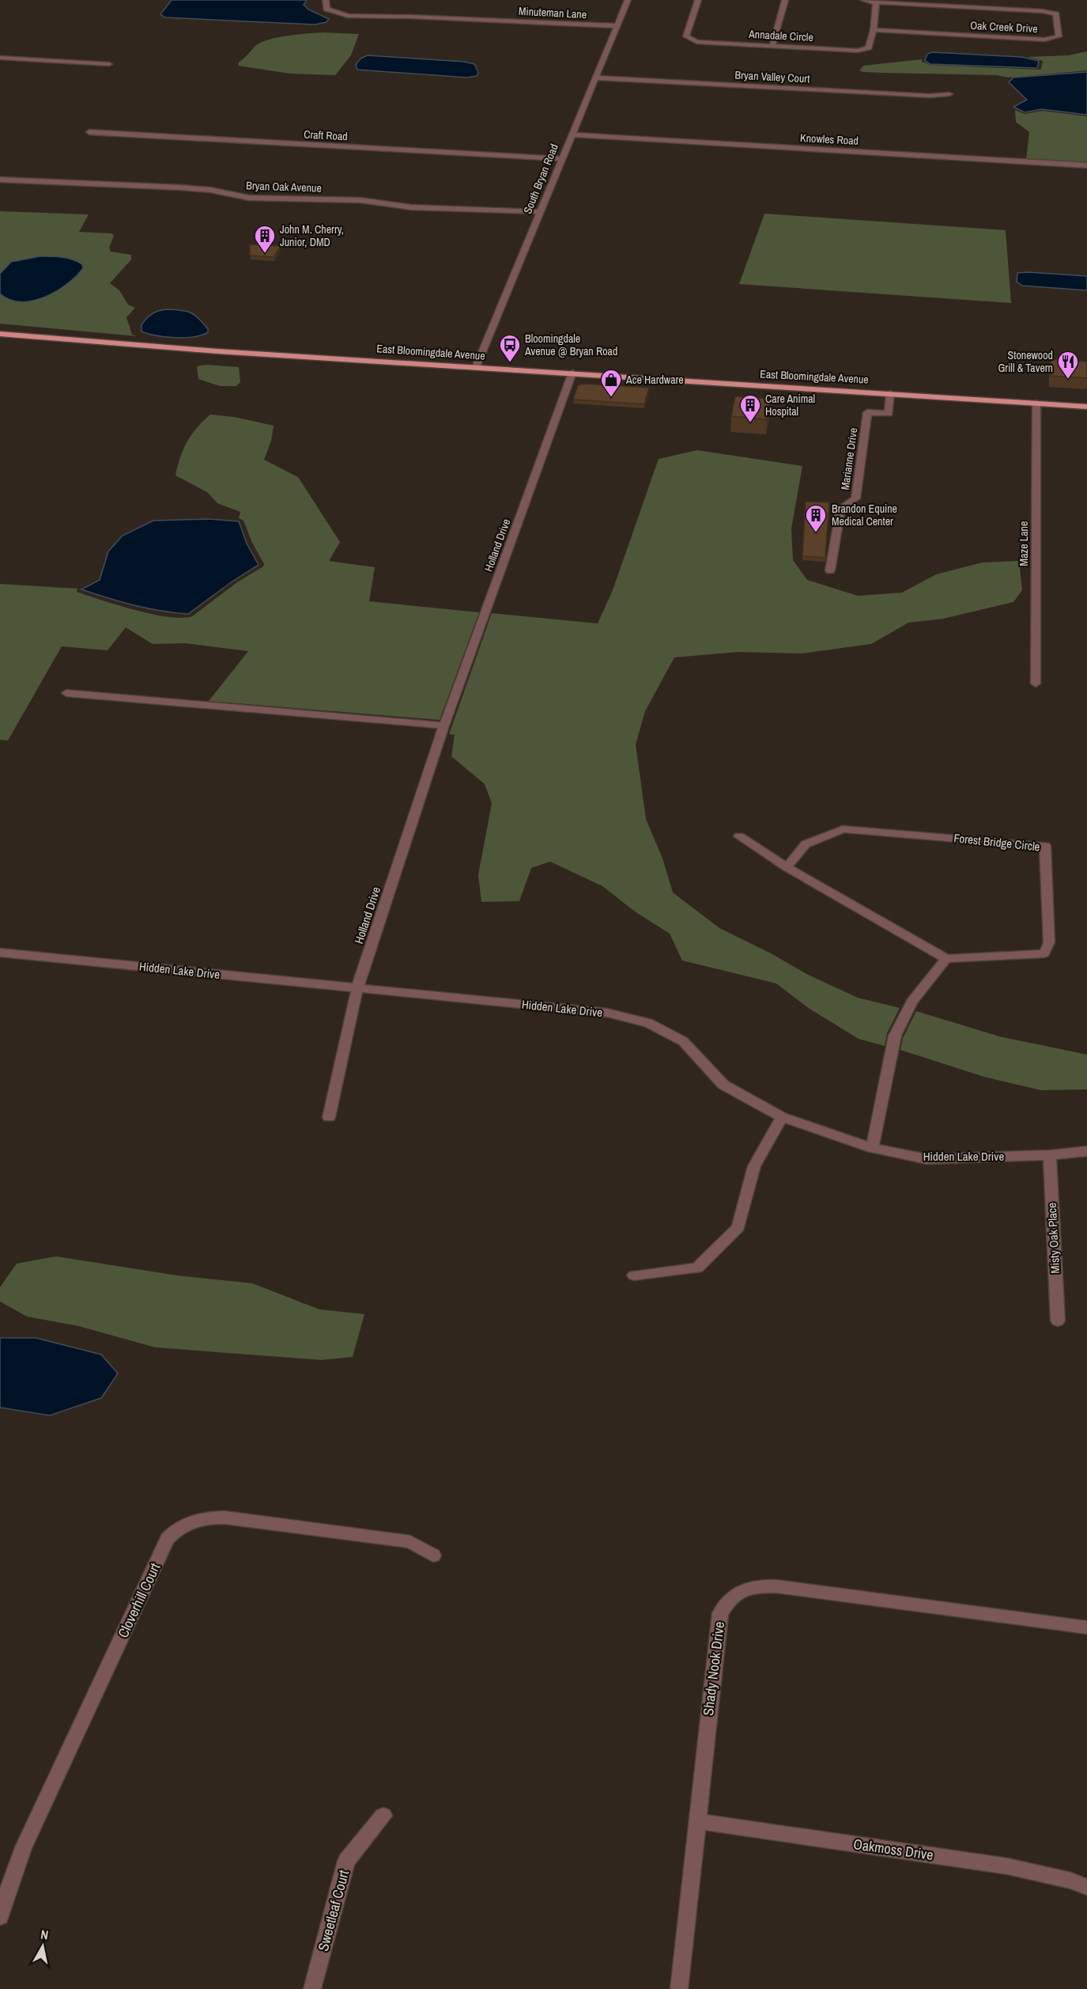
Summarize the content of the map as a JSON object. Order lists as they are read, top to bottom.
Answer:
{
  "streets": {
    "main road": ["East Bloomingdale Avenue"],
    "street": [
      "Minuteman Lane",
      "Oak Creek Drive",
      "Annadale Circle",
      "Bryan Valley Court",
      "Craft Road",
      "Knowles Road",
      "South Bryan Road",
      "Bryan Oak Avenue",
      "Marianne Drive",
      "Maze Lane",
      "Holland Drive",
      "Forest Bridge Circle",
      "Hidden Lake Drive",
      "Misty Oak Place",
      "Cloverhill Court",
      "Shady Nook Drive",
      "Oakmoss Drive",
      "Sweetleaf Court"
    ]
  },
  "crossings": [
    ["Minuteman Lane", "South Bryan Road"],
    ["Oak Creek Drive", "Annadale Circle"],
    ["Bryan Valley Court", "South Bryan Road"],
    ["Craft Road", "South Bryan Road"],
    ["Knowles Road", "South Bryan Road"],
    ["South Bryan Road", "Bryan Oak Avenue"],
    ["South Bryan Road", "East Bloomingdale Avenue"],
    ["East Bloomingdale Avenue", "Marianne Drive"],
    ["East Bloomingdale Avenue", "Maze Lane"],
    ["East Bloomingdale Avenue", "Holland Drive"],
    ["Holland Drive", "Hidden Lake Drive"],
    ["Hidden Lake Drive", "Misty Oak Place"],
    ["Shady Nook Drive", "Oakmoss Drive"]
  ],
  "places": {
    "building": ["John M. Cherry, Junior, DMD", "Care Animal Hospital", "Brandon Equine Medical Center"],
    "bus stop": ["Bloomingdale Avenue @ Bryan Road"],
    "restaurant": ["Stonewood Grill & Tavern"],
    "shop": ["Ace Hardware"]
  },
  "north": "top"
}
